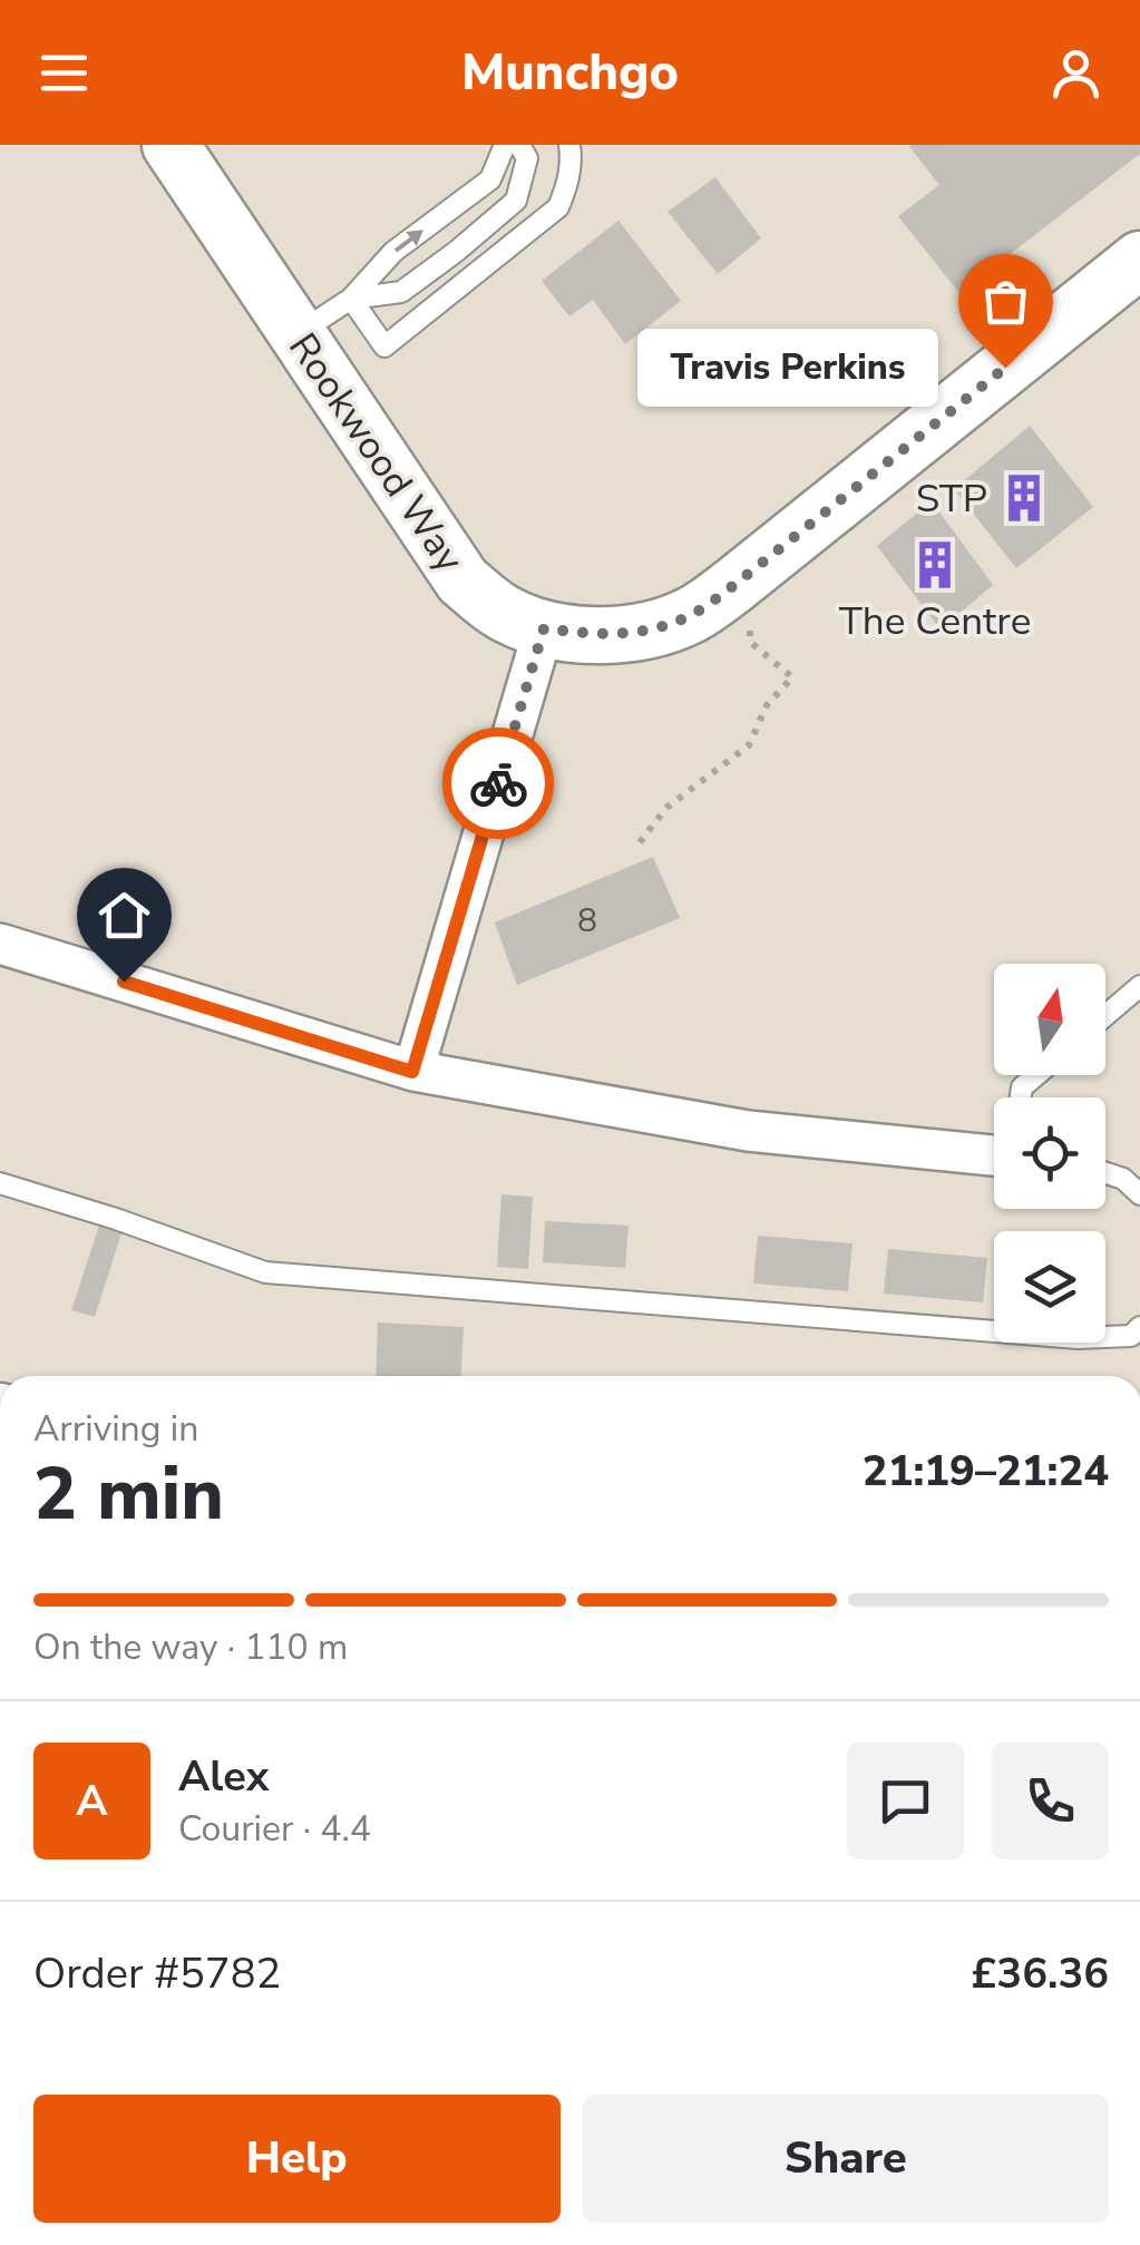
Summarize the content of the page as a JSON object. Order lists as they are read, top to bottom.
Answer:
{
  "streets": {
    "street": ["Rookwood Way"]
  },
  "places": {
    "other": ["Travis Perkins"],
    "building": ["STP", "The Centre"]
  },
  "house_numbers": ["8"],
  "north": "top",
  "page": {
    "header": "Munchgo",
    "bubble": "Travis Perkins",
    "heading": ["2 min", "Arriving in", "21:19–21:24"],
    "panel": [
      "Alex",
      "Courier · 4.4",
      "Order #5782",
      "£36.36"
    ],
    "bar": "On the way · 110 m",
    "round": "A",
    "buttons": ["Help", "Share"]
  }
}
